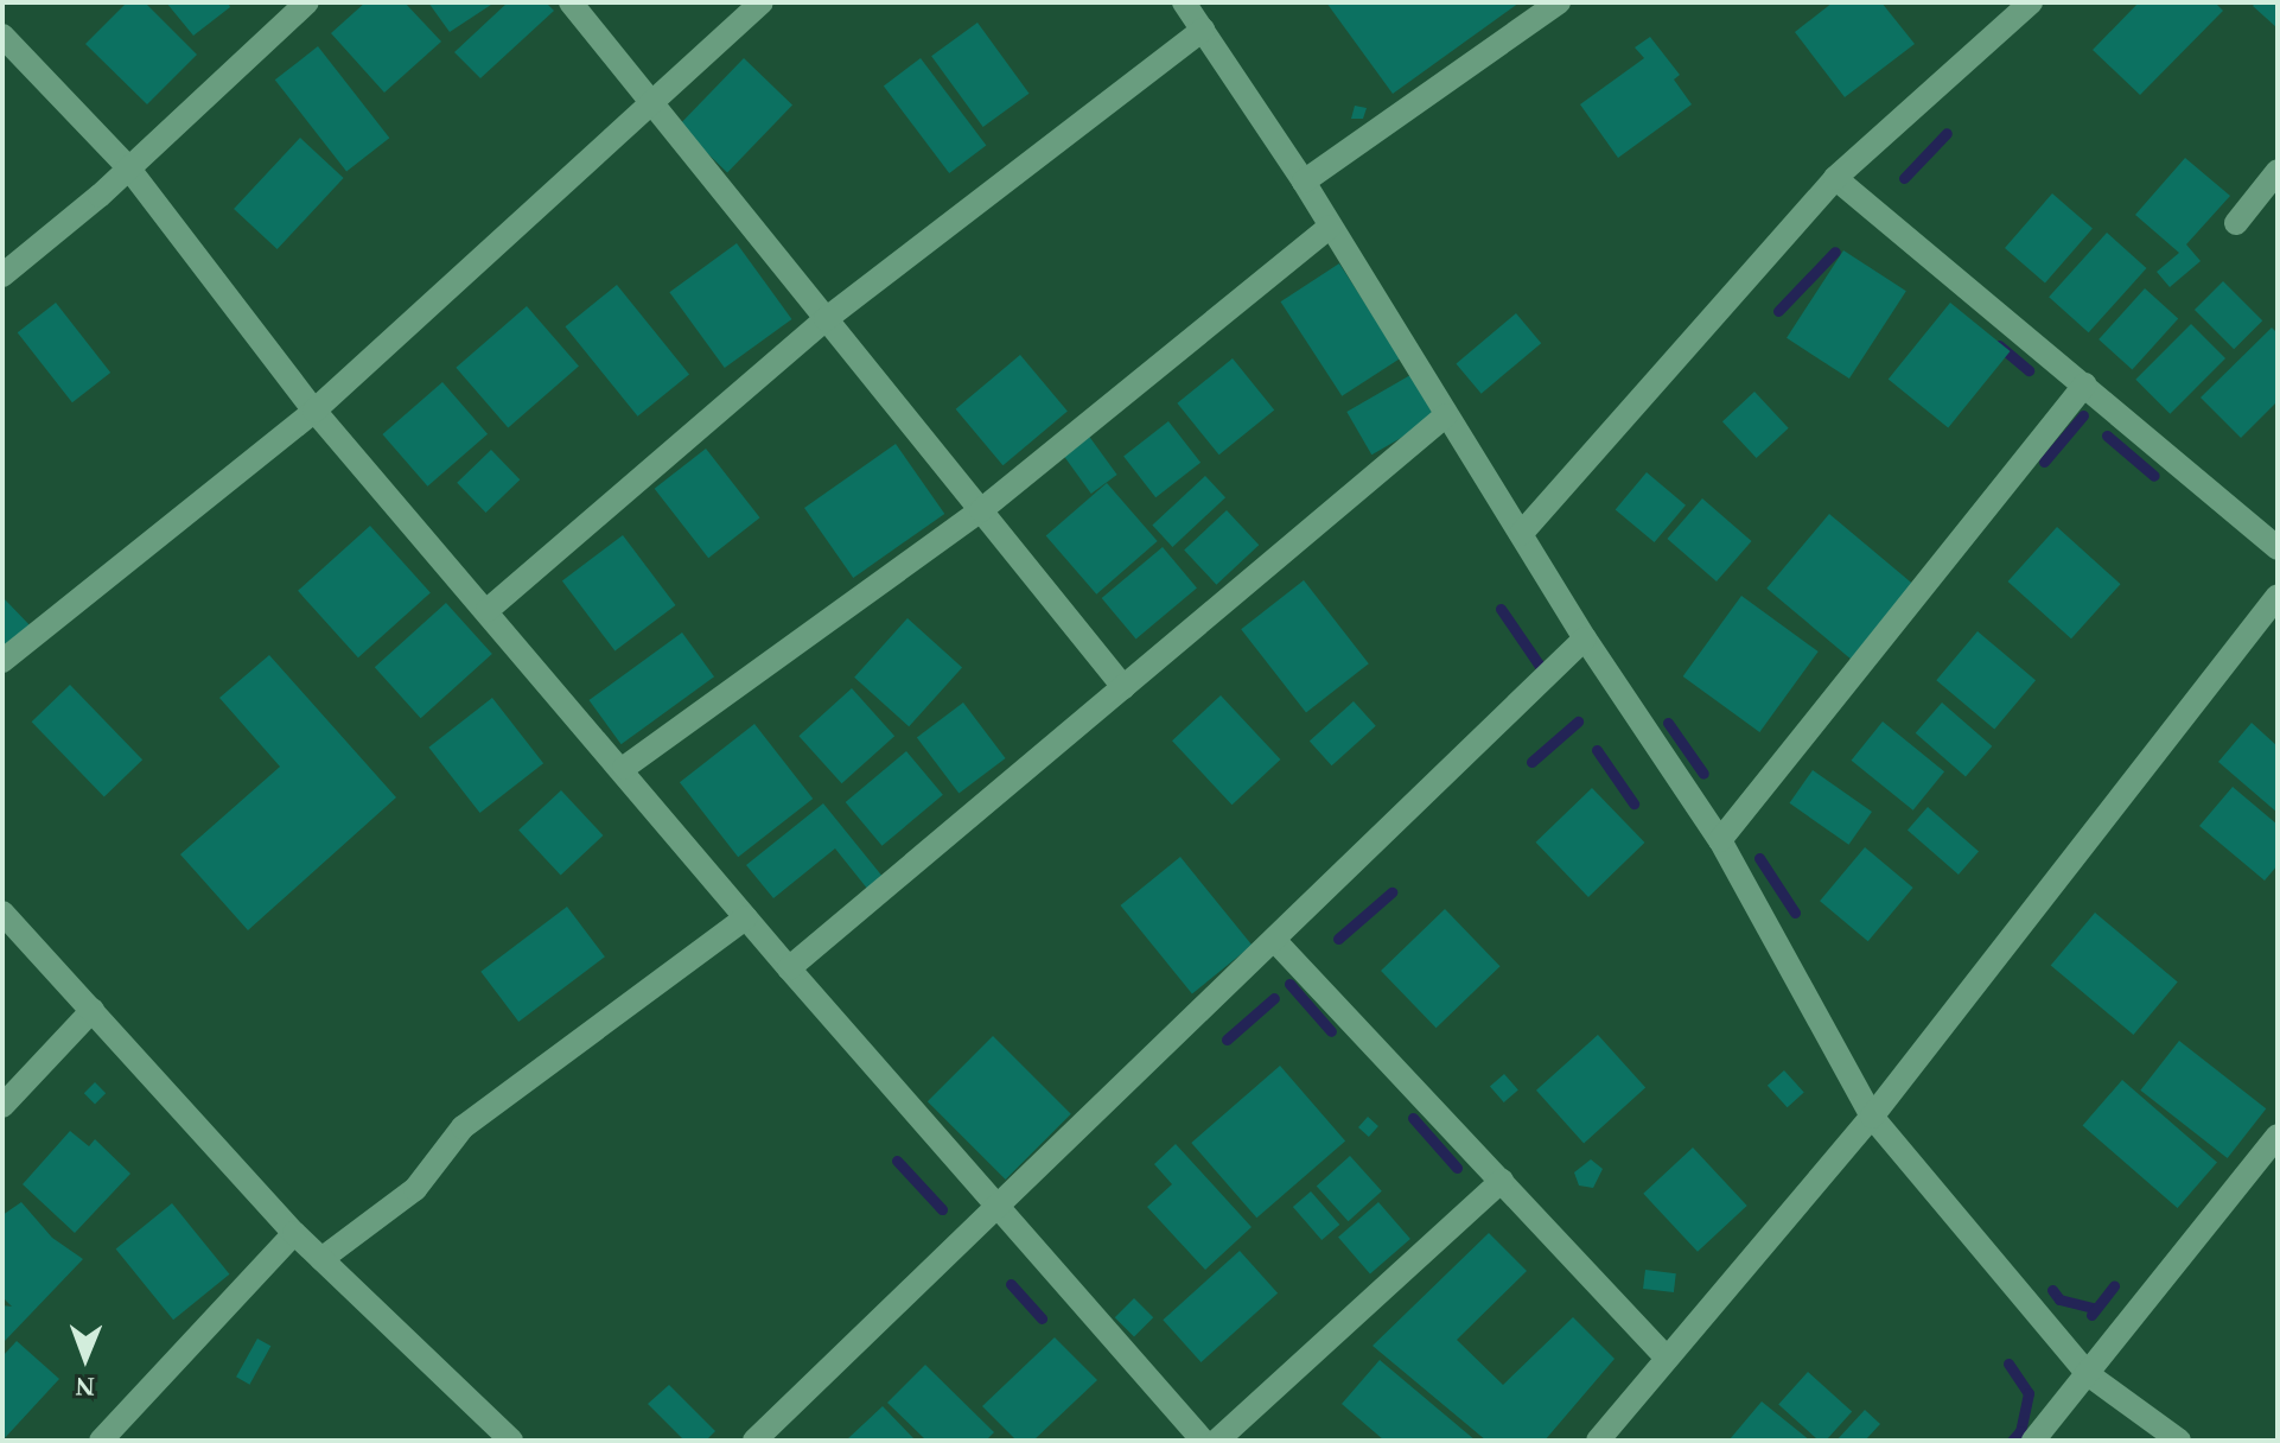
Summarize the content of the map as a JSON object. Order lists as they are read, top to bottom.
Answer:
{
  "north": "bottom"
}
